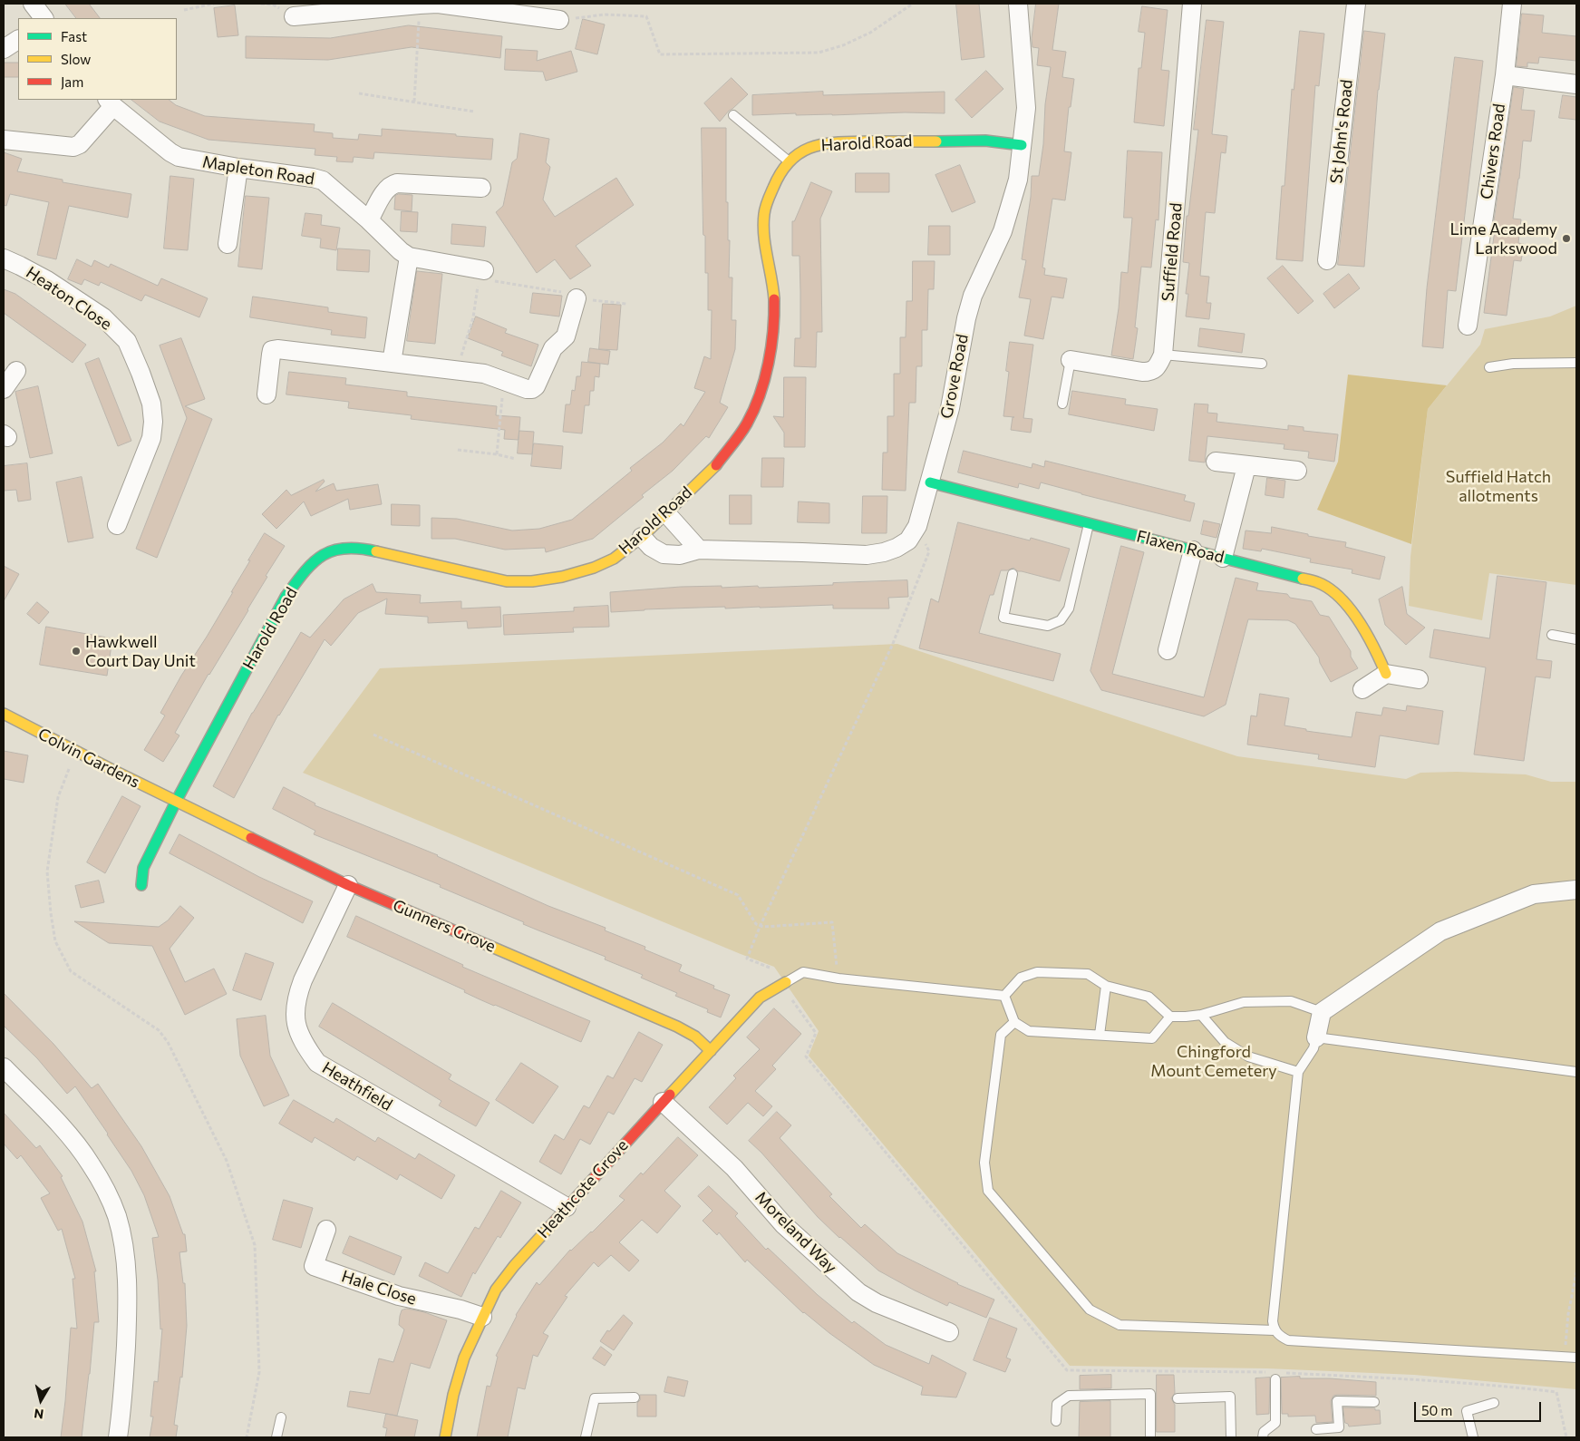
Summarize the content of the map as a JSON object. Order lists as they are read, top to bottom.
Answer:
{
  "streets": {
    "street": [
      "St John's Road",
      "Harold Road",
      "Chivers Road",
      "Mapleton Road",
      "Suffield Road",
      "Heaton Close",
      "Grove Road",
      "Flaxen Road",
      "Colvin Gardens",
      "Gunners Grove",
      "Heathfield",
      "Heathcote Grove",
      "Moreland Way",
      "Hale Close"
    ]
  },
  "crossings": [
    ["Harold Road", "Grove Road"],
    ["Harold Road", "Colvin Gardens"],
    ["Harold Road", "Gunners Grove"],
    ["Grove Road", "Flaxen Road"],
    ["Colvin Gardens", "Gunners Grove"],
    ["Gunners Grove", "Heathfield"],
    ["Gunners Grove", "Heathcote Grove"],
    ["Heathfield", "Heathcote Grove"],
    ["Heathcote Grove", "Moreland Way"],
    ["Heathcote Grove", "Hale Close"]
  ],
  "parks": ["Suffield Hatch allotments", "Chingford Mount Cemetery"],
  "places": ["Lime Academy Larkswood", "Hawkwell Court Day Unit"],
  "legend": ["Fast", "Slow", "Jam"],
  "scale_bar": "50 m",
  "north": "bottom"
}
